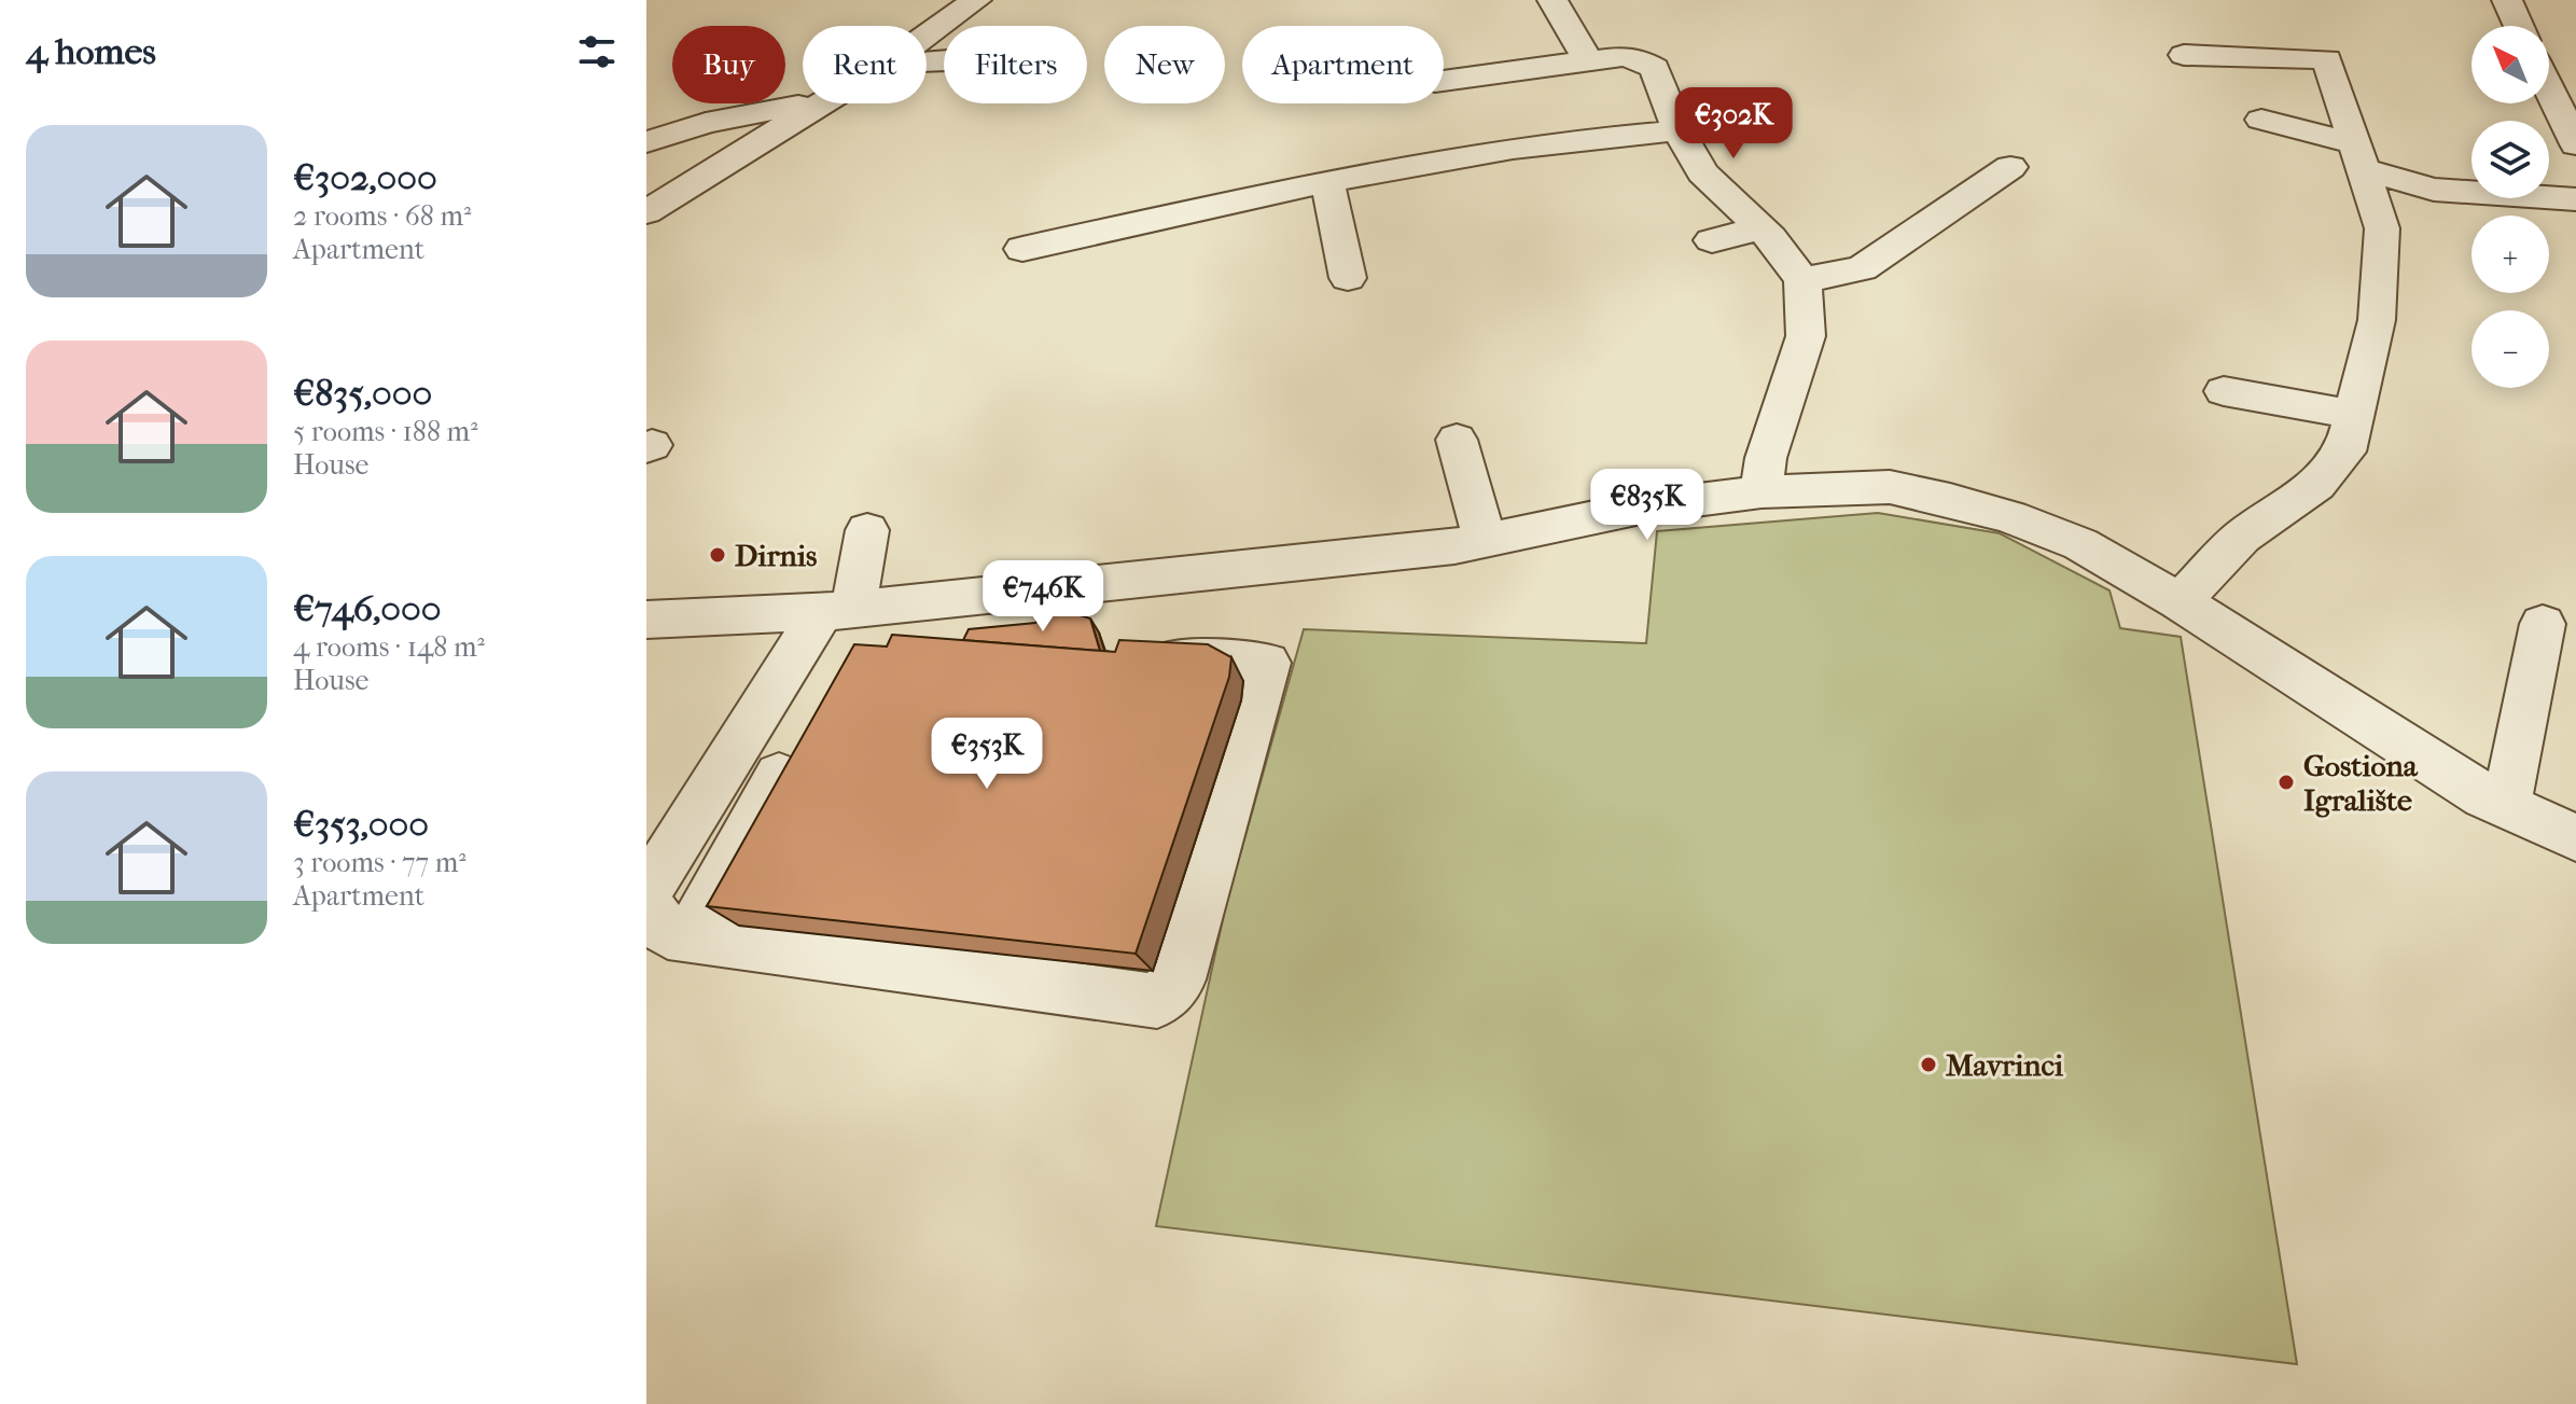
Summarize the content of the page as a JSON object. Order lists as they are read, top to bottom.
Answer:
{
  "places": ["Dirnis", "Gostiona Igralište", "Mavrinci"],
  "north": "top left",
  "page": {
    "heading": "4 homes",
    "map_buttons": ["+", "−"],
    "chip": [
      "Buy",
      "Rent",
      "Filters",
      "New",
      "Apartment"
    ],
    "price": [
      "€302K",
      "€835K",
      "€746K",
      "€353K"
    ],
    "list": [
      {
        "name": "€302,000",
        "note": "2 rooms · 68 m² · Apartment"
      },
      {
        "name": "€835,000",
        "note": "5 rooms · 188 m² · House"
      },
      {
        "name": "€746,000",
        "note": "4 rooms · 148 m² · House"
      },
      {
        "name": "€353,000",
        "note": "3 rooms · 77 m² · Apartment"
      }
    ]
  }
}
